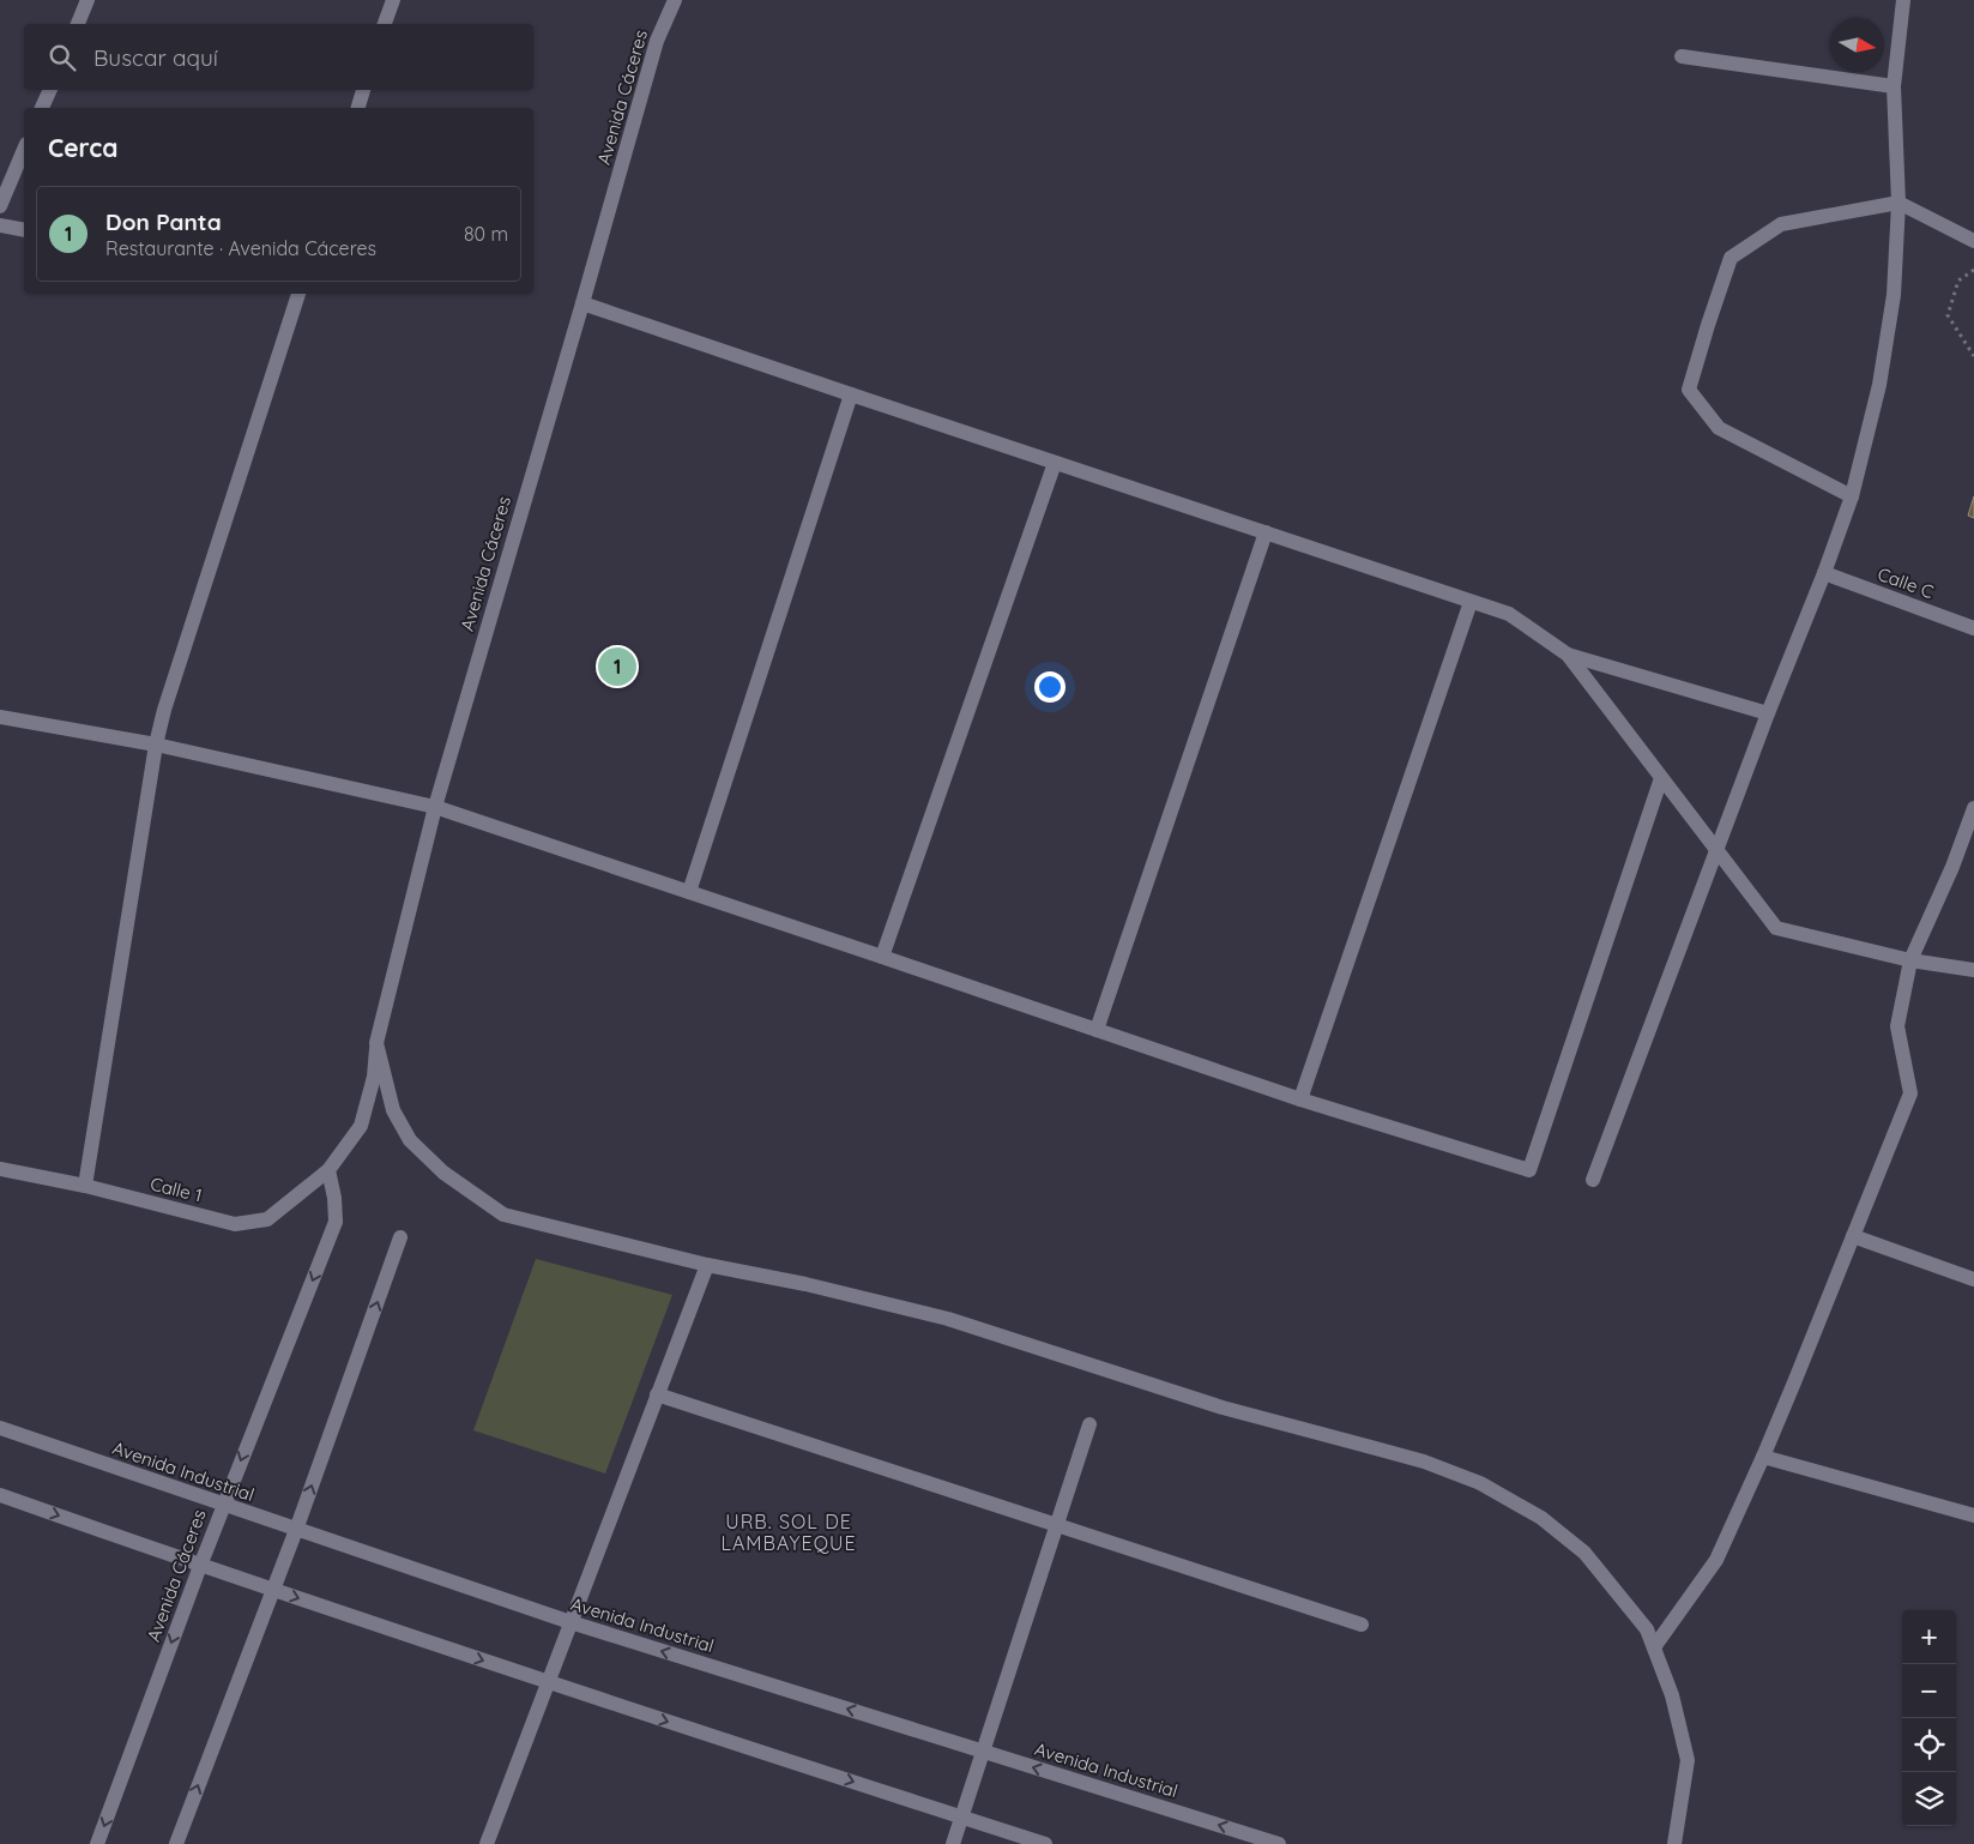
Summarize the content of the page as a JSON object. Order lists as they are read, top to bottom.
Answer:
{
  "streets": {
    "street": [
      "Avenida Cáceres",
      "Calle C",
      "Calle 1",
      "Avenida Industrial"
    ]
  },
  "crossings": [
    ["Avenida Cáceres", "Calle 1"],
    ["Avenida Cáceres", "Avenida Industrial"]
  ],
  "districts": ["URB. SOL DE LAMBAYEQUE"],
  "north": "right",
  "page": {
    "search": "Buscar aquí",
    "heading": "Cerca",
    "list": [
      {
        "mark": "1",
        "name": "Don Panta",
        "note": "Restaurante · Avenida Cáceres",
        "value": "80 m"
      }
    ],
    "pins": "1",
    "map_buttons": ["+", "−"]
  }
}
